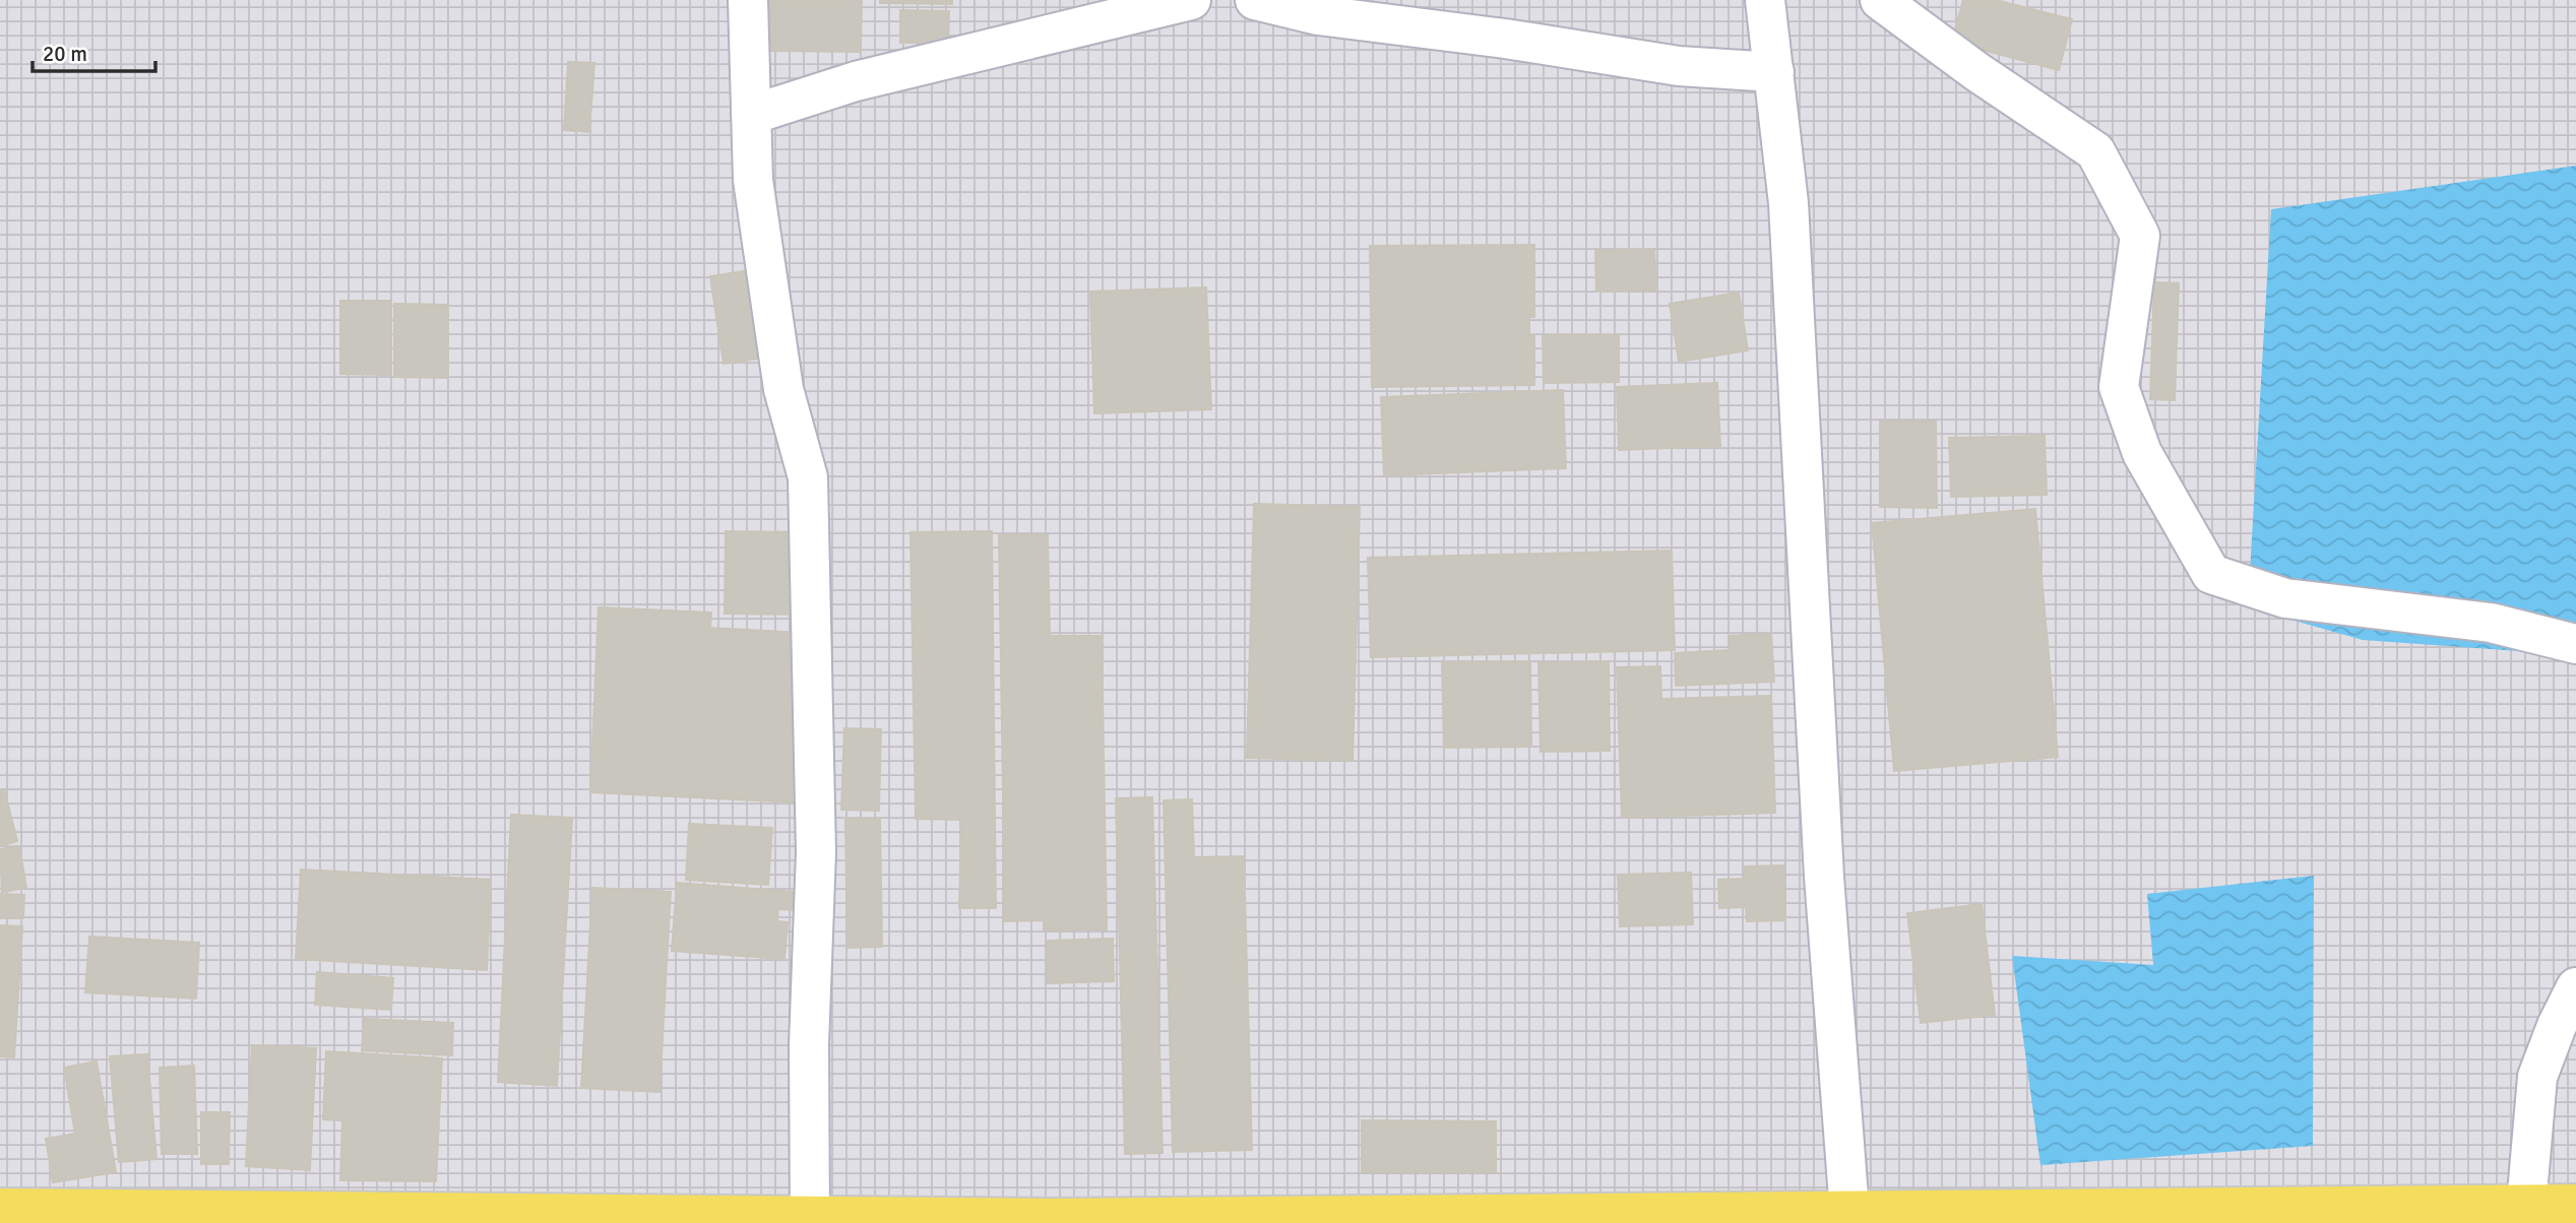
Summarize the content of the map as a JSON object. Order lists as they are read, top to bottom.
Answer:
{
  "scale_bar": "20 m"
}
